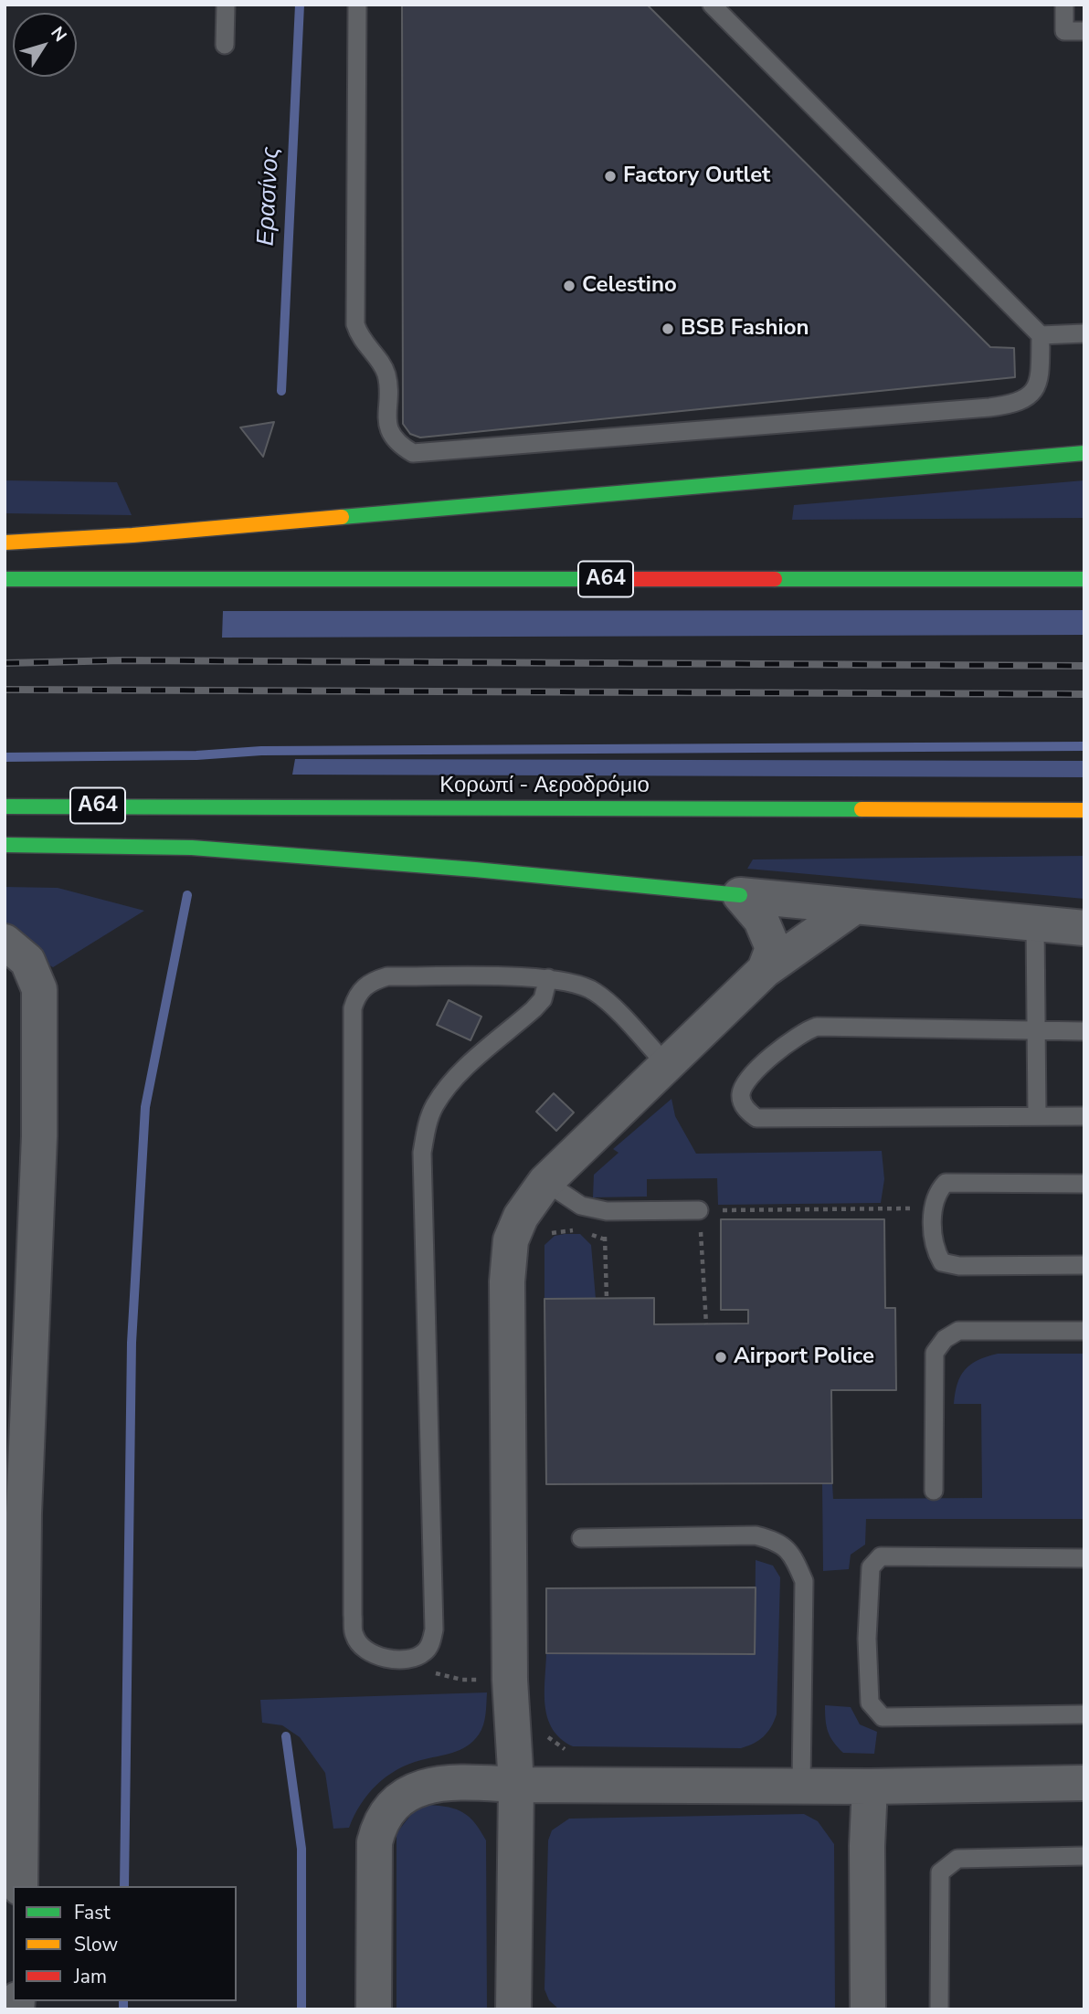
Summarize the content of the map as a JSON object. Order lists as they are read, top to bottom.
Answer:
{
  "streets": {
    "highway": ["Α64", "Κορωπί - Αεροδρόμιο"]
  },
  "water": ["Ερασίνος"],
  "places": [
    "Factory Outlet",
    "Celestino",
    "BSB Fashion",
    "Airport Police"
  ],
  "legend": ["Fast", "Slow", "Jam"],
  "north": "top right"
}
